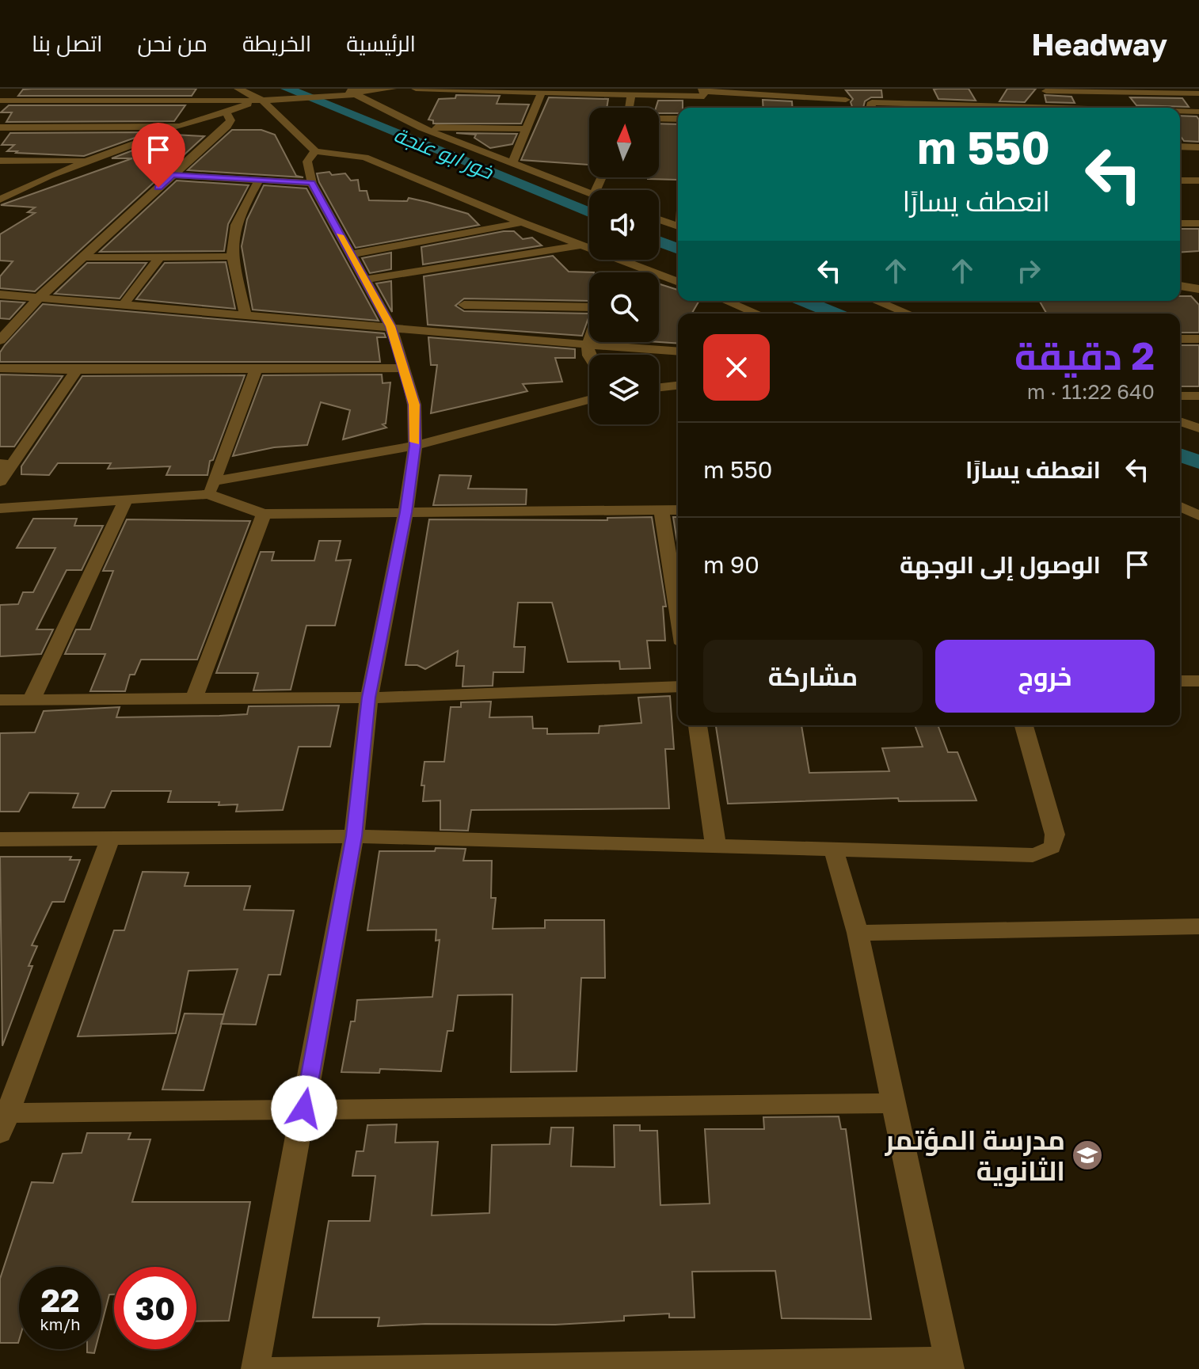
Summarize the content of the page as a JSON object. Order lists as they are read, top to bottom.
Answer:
{
  "water": ["خور ابو عنجة"],
  "places": {
    "school or university": ["مدرسة المؤتمر الثانوية"]
  },
  "north": "top",
  "page": {
    "header": "Headway",
    "nav": [
      "الرئيسية",
      "الخريطة",
      "من نحن",
      "اتصل بنا"
    ],
    "turn": ["550 m", "انعطف يسارًا"],
    "heading": ["2 دقيقة", "640 m · 11:22"],
    "list": [
      {
        "name": "انعطف يسارًا",
        "value": "550 m"
      },
      {
        "name": "الوصول إلى الوجهة",
        "value": "90 m"
      }
    ],
    "buttons": ["خروج", "مشاركة"],
    "speed": "22 km/h",
    "limit": "30"
  }
}
